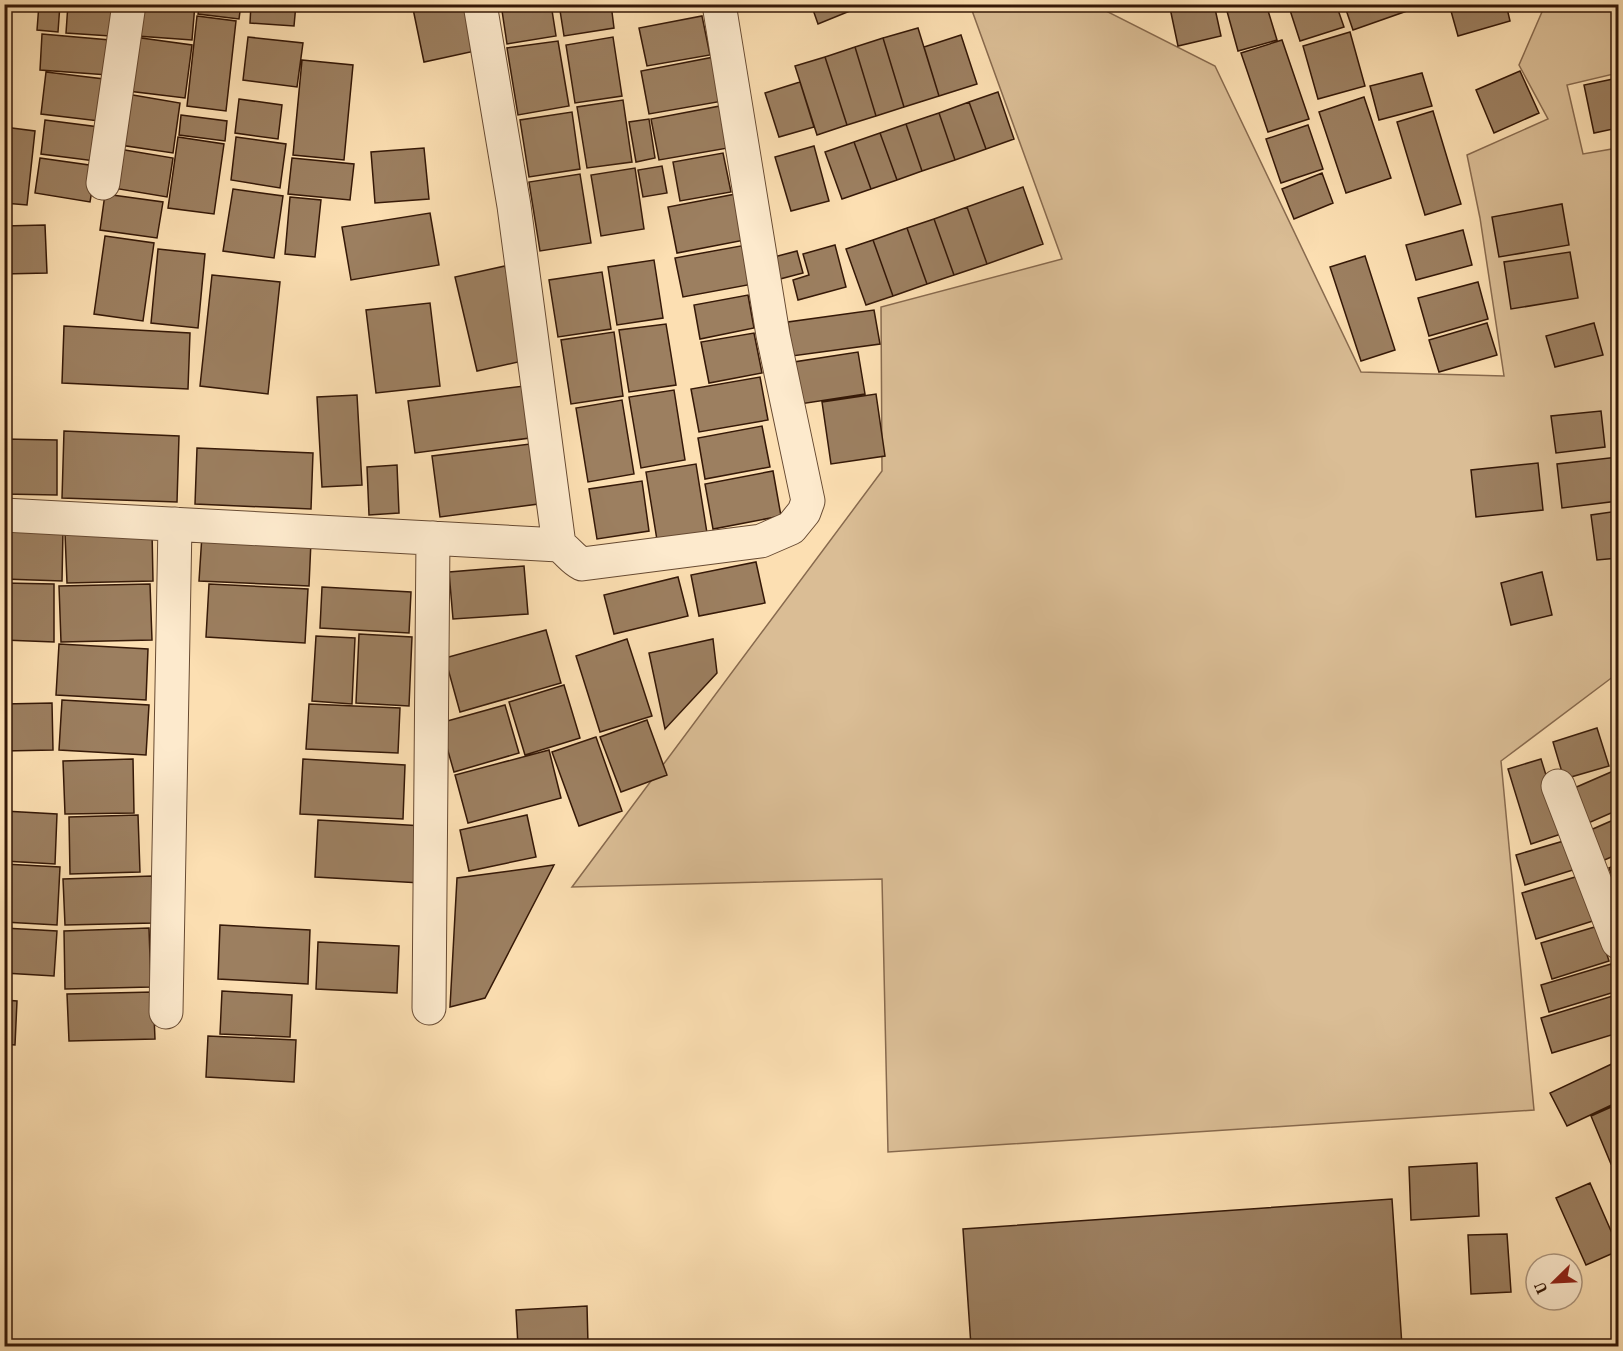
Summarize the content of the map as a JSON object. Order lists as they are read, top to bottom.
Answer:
{
  "north": "bottom left"
}
